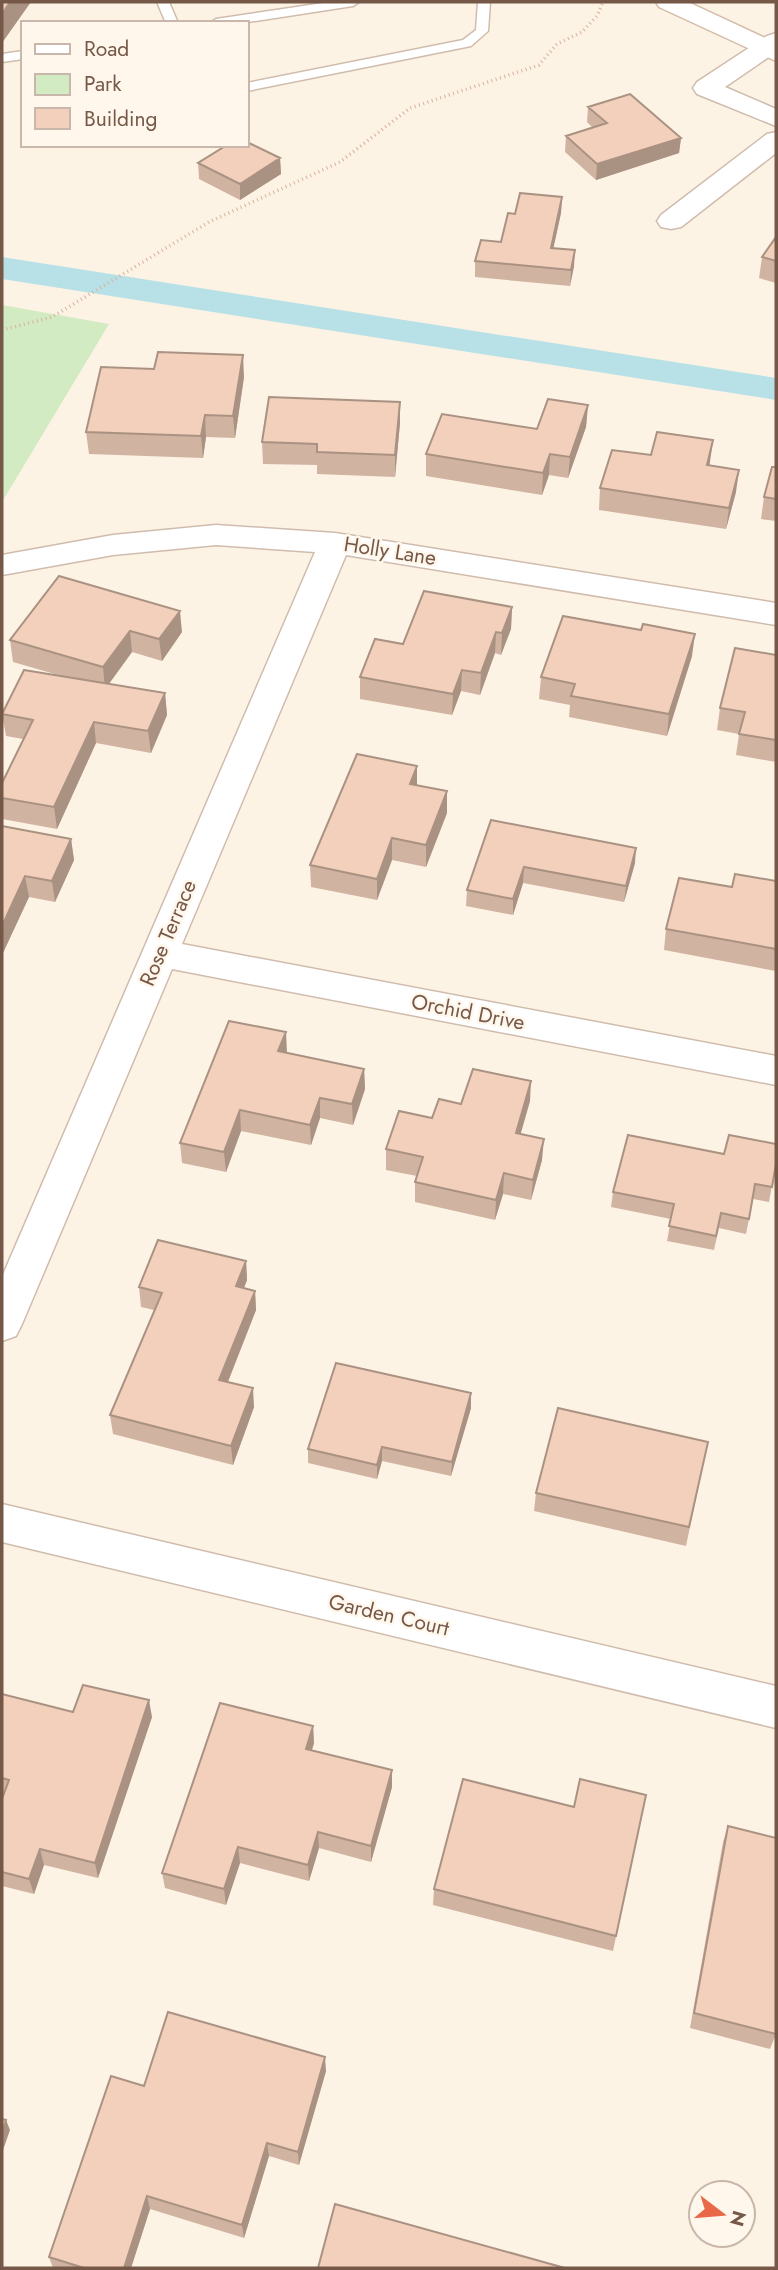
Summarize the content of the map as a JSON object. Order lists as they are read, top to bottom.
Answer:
{
  "streets": {
    "street": [
      "Holly Lane",
      "Rose Terrace",
      "Orchid Drive",
      "Garden Court"
    ]
  },
  "crossings": [
    ["Holly Lane", "Rose Terrace"],
    ["Rose Terrace", "Orchid Drive"]
  ],
  "legend": ["Road", "Park", "Building"],
  "north": "right"
}
